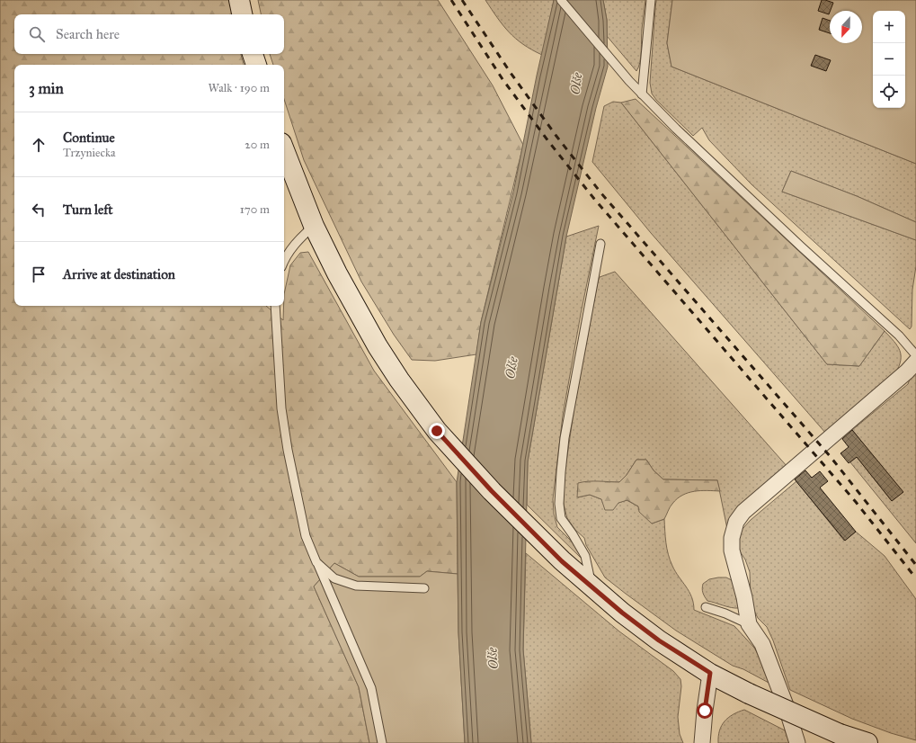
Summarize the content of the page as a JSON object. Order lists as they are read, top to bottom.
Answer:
{
  "water": ["Olše"],
  "north": "bottom",
  "page": {
    "map_buttons": ["+", "−"],
    "search": "Search here",
    "heading": ["3 min", "Walk · 190 m"],
    "list": [
      ["Continue", "Trzyniecka", "20 m"],
      ["Turn left", "170 m"],
      "Arrive at destination"
    ]
  }
}
